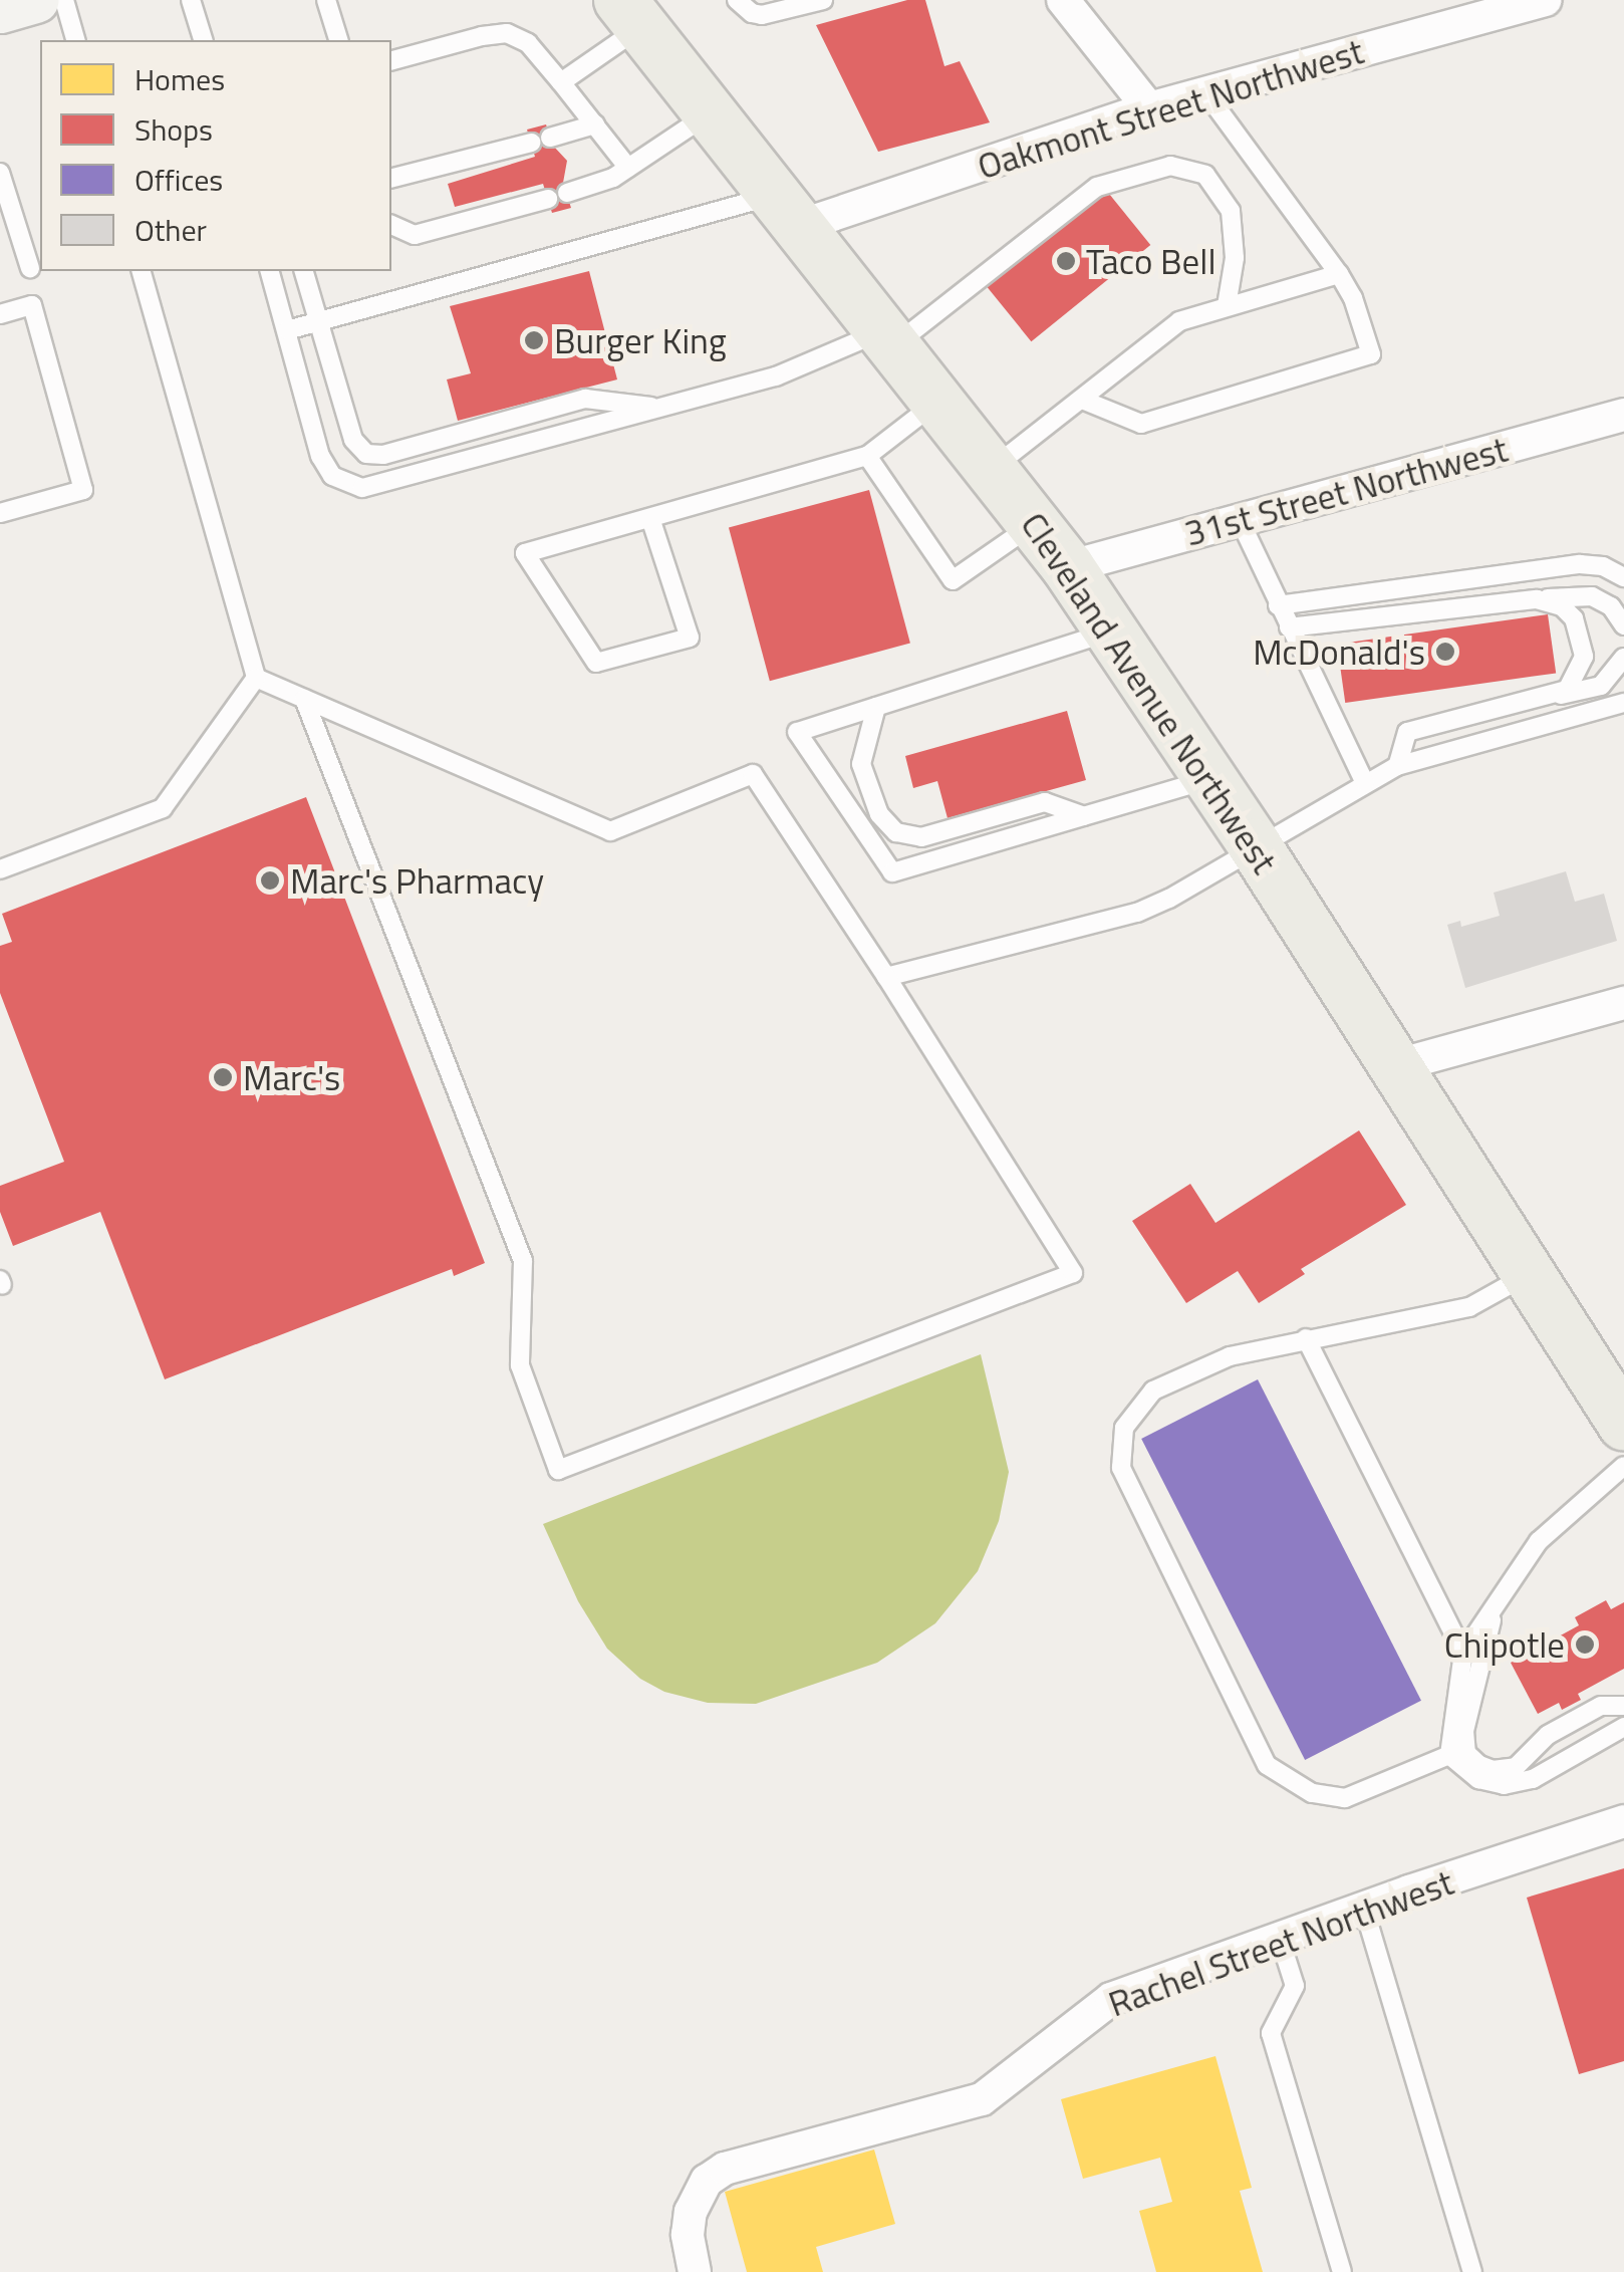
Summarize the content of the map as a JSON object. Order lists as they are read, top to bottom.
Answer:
{
  "streets": {
    "main road": ["Cleveland Avenue Northwest"],
    "street": ["Oakmont Street Northwest", "31st Street Northwest", "Rachel Street Northwest"]
  },
  "crossings": [
    ["Oakmont Street Northwest", "Cleveland Avenue Northwest"],
    ["31st Street Northwest", "Cleveland Avenue Northwest"]
  ],
  "places": [
    "Taco Bell",
    "Burger King",
    "McDonald's",
    "Marc's Pharmacy",
    "Marc's",
    "Chipotle"
  ],
  "legend": [
    "Homes",
    "Shops",
    "Offices",
    "Other"
  ]
}
